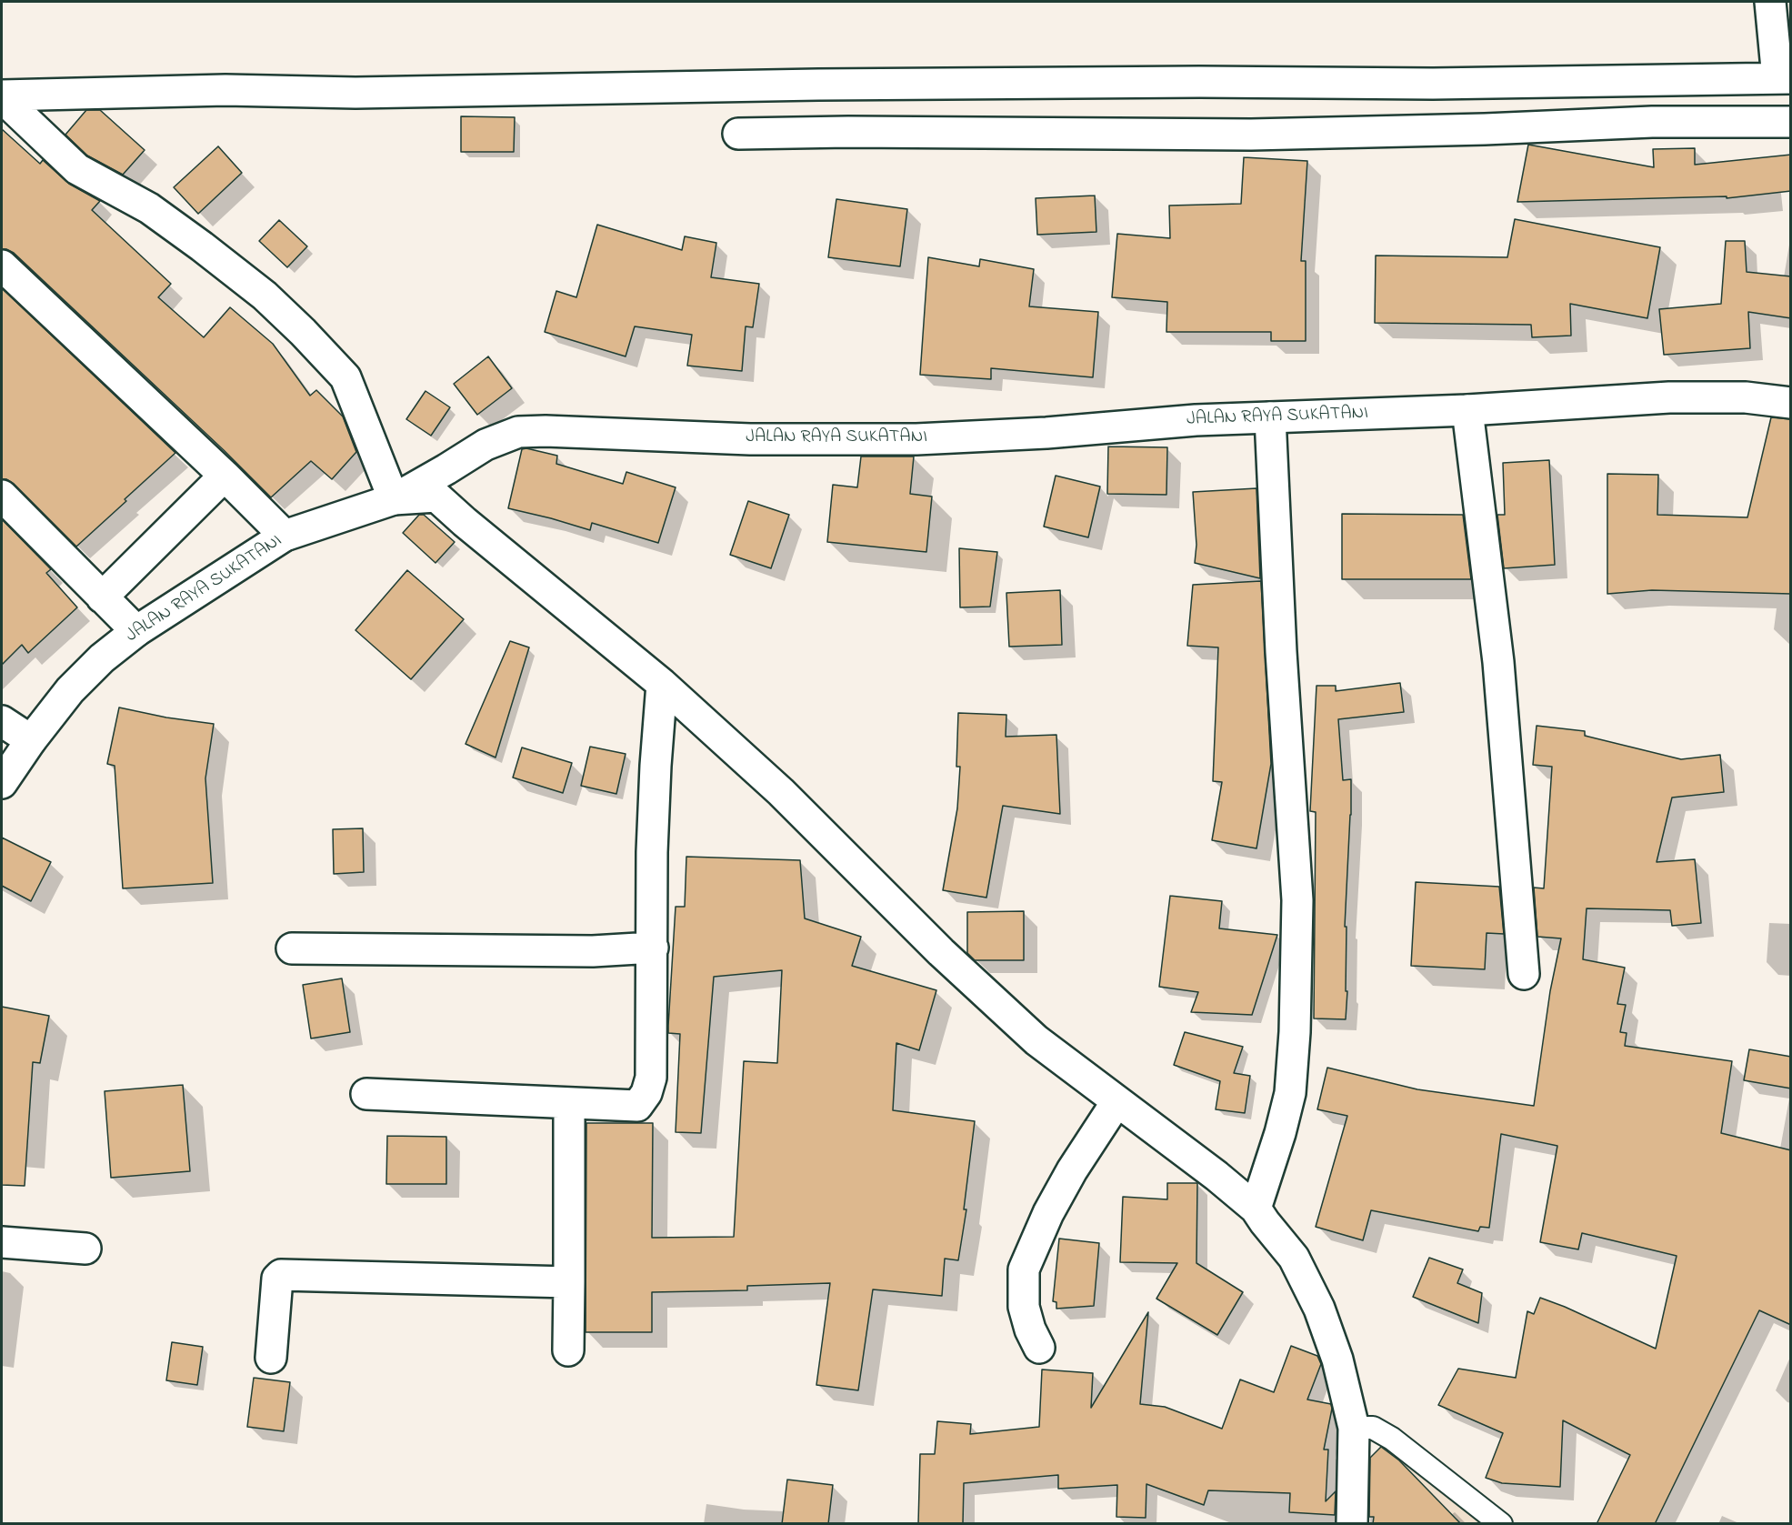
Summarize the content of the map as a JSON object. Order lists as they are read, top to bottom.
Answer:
{
  "streets": {
    "street": ["JALAN RAYA SUKATANI"]
  }
}
